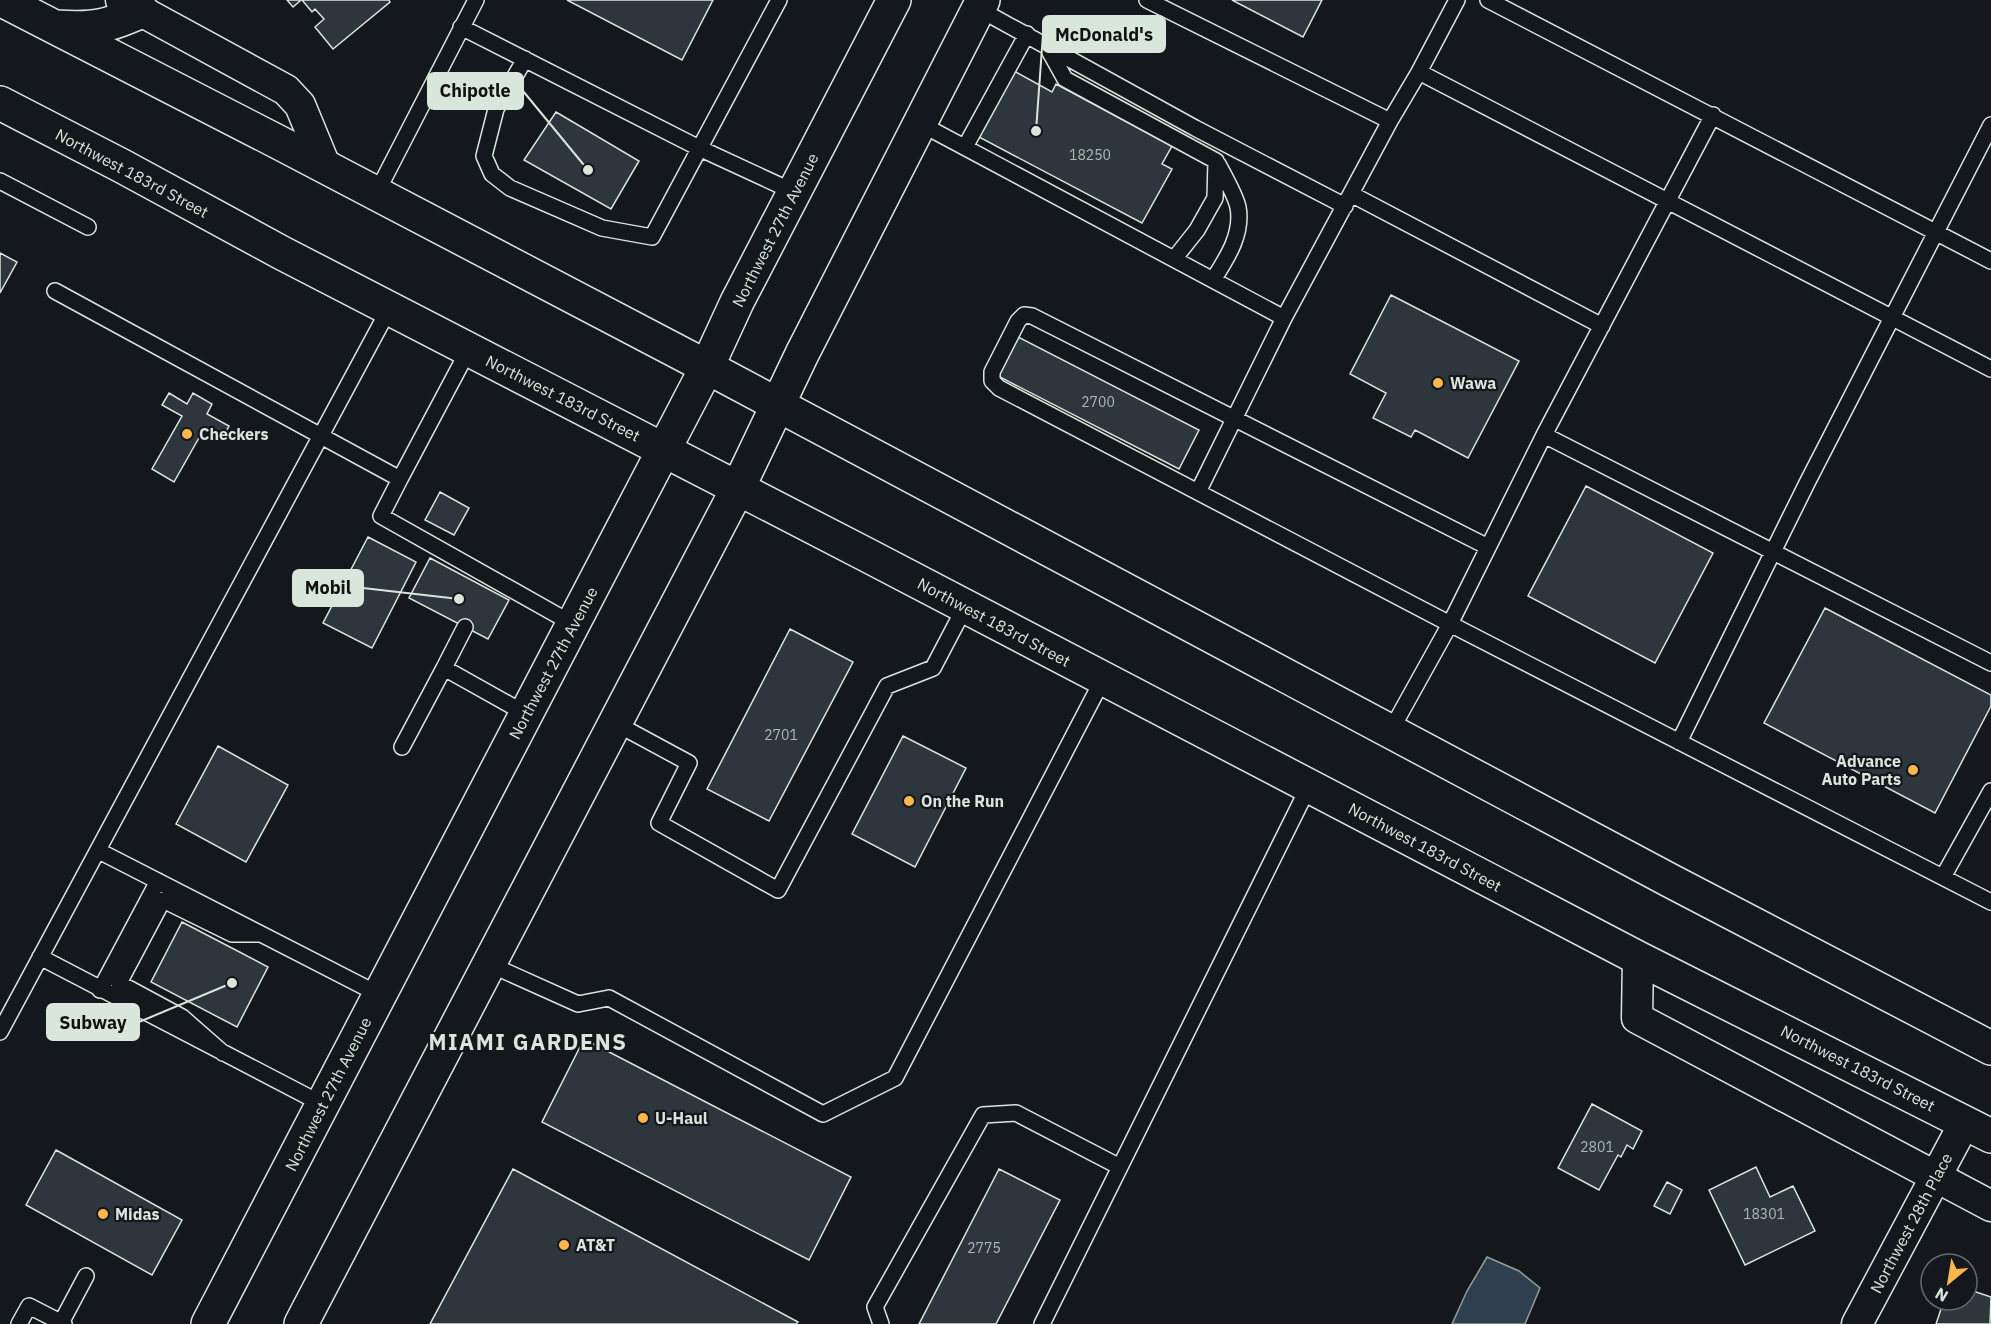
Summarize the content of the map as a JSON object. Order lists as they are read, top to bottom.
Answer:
{
  "streets": {
    "main road": ["Northwest 183rd Street", "Northwest 27th Avenue"],
    "street": ["Northwest 28th Place"]
  },
  "crossings": [
    ["Northwest 183rd Street", "Northwest 27th Avenue"],
    ["Northwest 183rd Street", "Northwest 28th Place"]
  ],
  "districts": ["MIAMI GARDENS"],
  "places": [
    "McDonald's",
    "Chipotle",
    "Wawa",
    "Checkers",
    "Mobil",
    "Advance Auto Parts",
    "On the Run",
    "Subway",
    "U-Haul",
    "Midas",
    "AT&T"
  ],
  "house_numbers": [
    "18250",
    "2700",
    "2701",
    "2801",
    "18301",
    "2775"
  ],
  "north": "bottom left"
}
